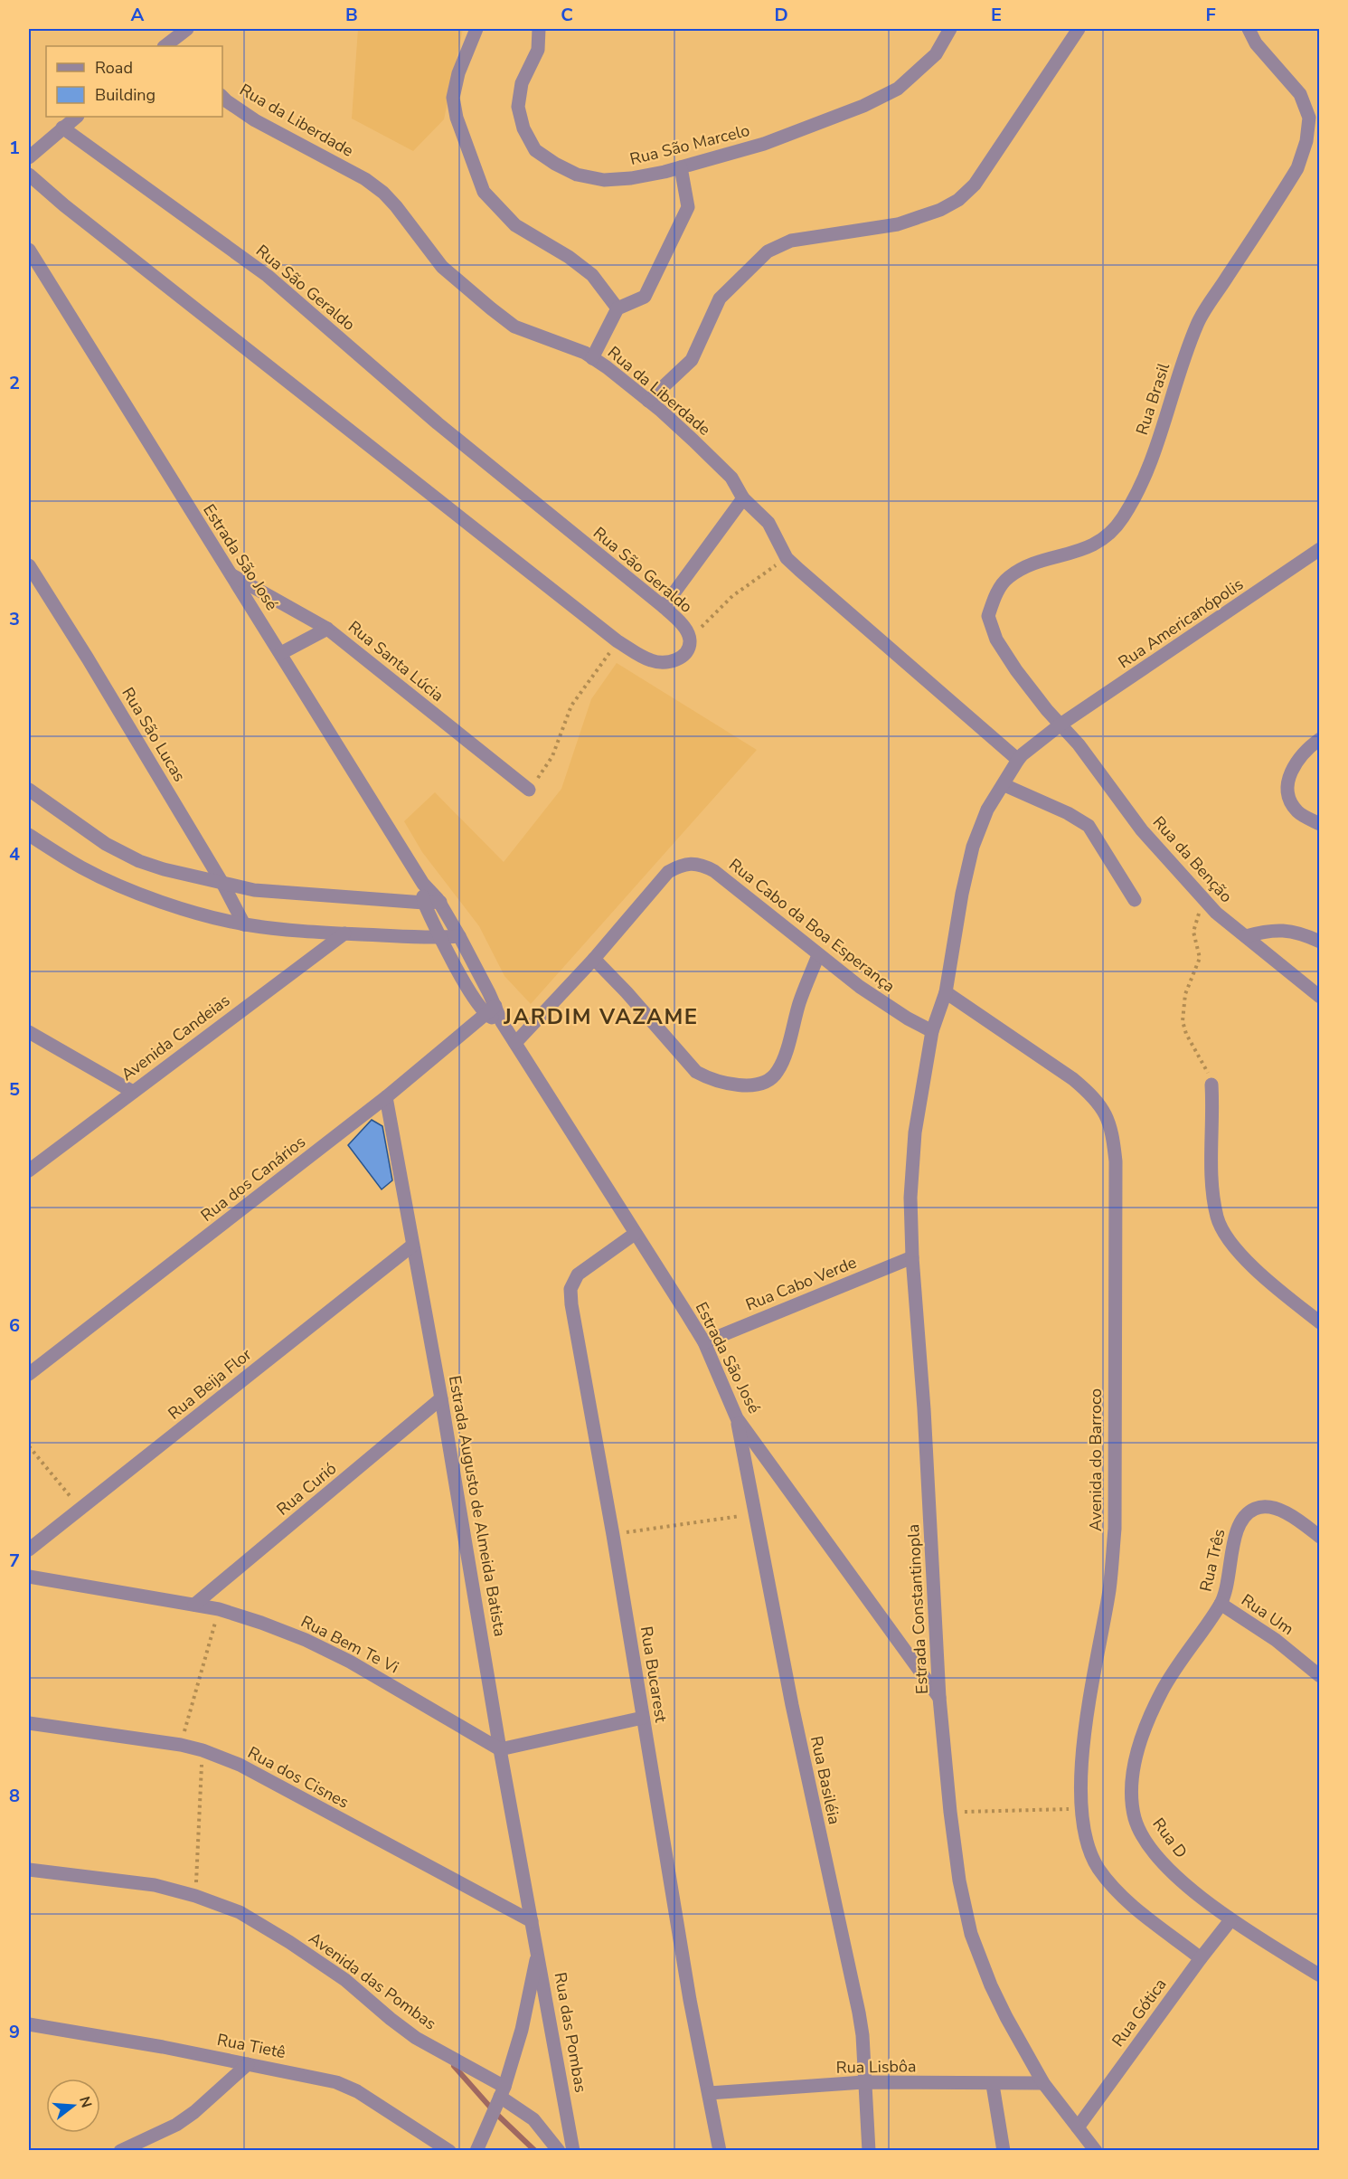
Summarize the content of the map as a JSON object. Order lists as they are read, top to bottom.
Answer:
{
  "streets": {
    "street": [
      "Rua da Liberdade",
      "Rua São Marcelo",
      "Rua São Geraldo",
      "Rua Brasil",
      "Estrada São José",
      "Rua Americanópolis",
      "Rua Santa Lúcia",
      "Rua São Lucas",
      "Rua da Benção",
      "Rua Cabo da Boa Esperança",
      "Avenida Candeias",
      "Rua dos Canários",
      "Rua Cabo Verde",
      "Rua Beija Flor",
      "Avenida do Barroco",
      "Rua Curió",
      "Estrada Augusto de Almeida Batista",
      "Rua Três",
      "Estrada Constantinopla",
      "Rua Um",
      "Rua Bem Te Vi",
      "Rua Bucarest",
      "Rua dos Cisnes",
      "Rua Basiléia",
      "Rua D",
      "Avenida das Pombas",
      "Rua Gótica",
      "Rua das Pombas",
      "Rua Tietê",
      "Rua Lisbôa"
    ]
  },
  "crossings": [
    ["Rua Brasil", "Rua Americanópolis"],
    ["Rua Brasil", "Rua da Benção"],
    ["Estrada São José", "Rua Santa Lúcia"],
    ["Estrada São José", "Rua dos Canários"],
    ["Estrada São José", "Rua Cabo Verde"],
    ["Estrada São José", "Estrada Constantinopla"],
    ["Estrada São José", "Rua Bucarest"],
    ["Estrada São José", "Rua Basiléia"],
    ["Rua Americanópolis", "Rua da Benção"],
    ["Rua Cabo da Boa Esperança", "Estrada Constantinopla"],
    ["Rua dos Canários", "Estrada Augusto de Almeida Batista"],
    ["Rua Cabo Verde", "Estrada Constantinopla"],
    ["Rua Beija Flor", "Estrada Augusto de Almeida Batista"],
    ["Avenida do Barroco", "Rua Gótica"],
    ["Rua Curió", "Estrada Augusto de Almeida Batista"],
    ["Rua Curió", "Rua Bem Te Vi"],
    ["Estrada Augusto de Almeida Batista", "Rua Bem Te Vi"],
    ["Estrada Augusto de Almeida Batista", "Rua dos Cisnes"],
    ["Estrada Augusto de Almeida Batista", "Rua das Pombas"],
    ["Rua Três", "Rua Um"],
    ["Rua Três", "Rua D"],
    ["Estrada Constantinopla", "Rua Gótica"],
    ["Estrada Constantinopla", "Rua Lisbôa"],
    ["Rua Um", "Rua D"],
    ["Rua Bucarest", "Rua Lisbôa"],
    ["Rua dos Cisnes", "Rua das Pombas"],
    ["Rua Basiléia", "Rua Lisbôa"],
    ["Rua D", "Rua Gótica"]
  ],
  "districts": ["JARDIM VAZAME"],
  "legend": ["Road", "Building"],
  "north": "right",
  "grid": {
    "columns": [
      "A",
      "B",
      "C",
      "D",
      "E",
      "F"
    ],
    "rows": [
      "1",
      "2",
      "3",
      "4",
      "5",
      "6",
      "7",
      "8",
      "9"
    ]
  }
}
